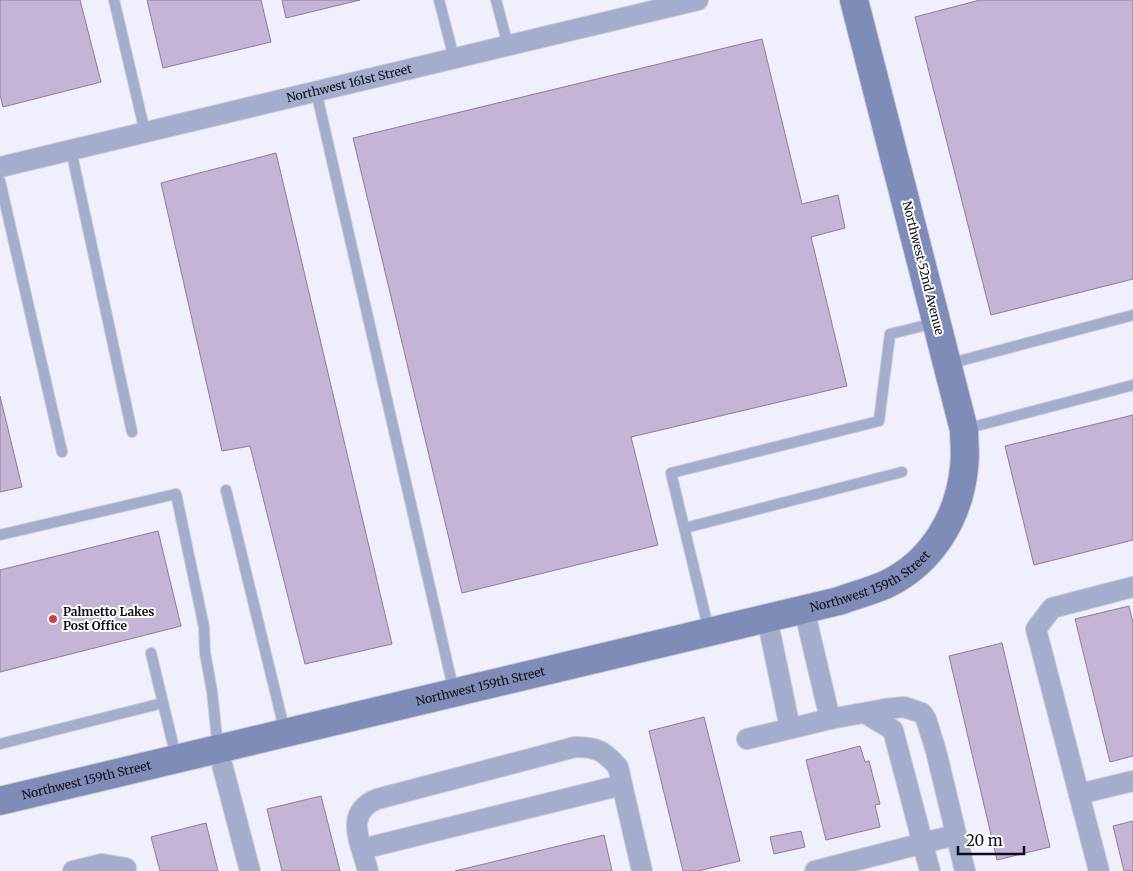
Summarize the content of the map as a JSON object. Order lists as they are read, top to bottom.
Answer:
{
  "streets": {
    "street": ["Northwest 161st Street", "Northwest 52nd Avenue", "Northwest 159th Street"]
  },
  "crossings": [
    ["Northwest 52nd Avenue", "Northwest 159th Street"]
  ],
  "places": ["Palmetto Lakes Post Office"],
  "scale_bar": "20 m"
}
